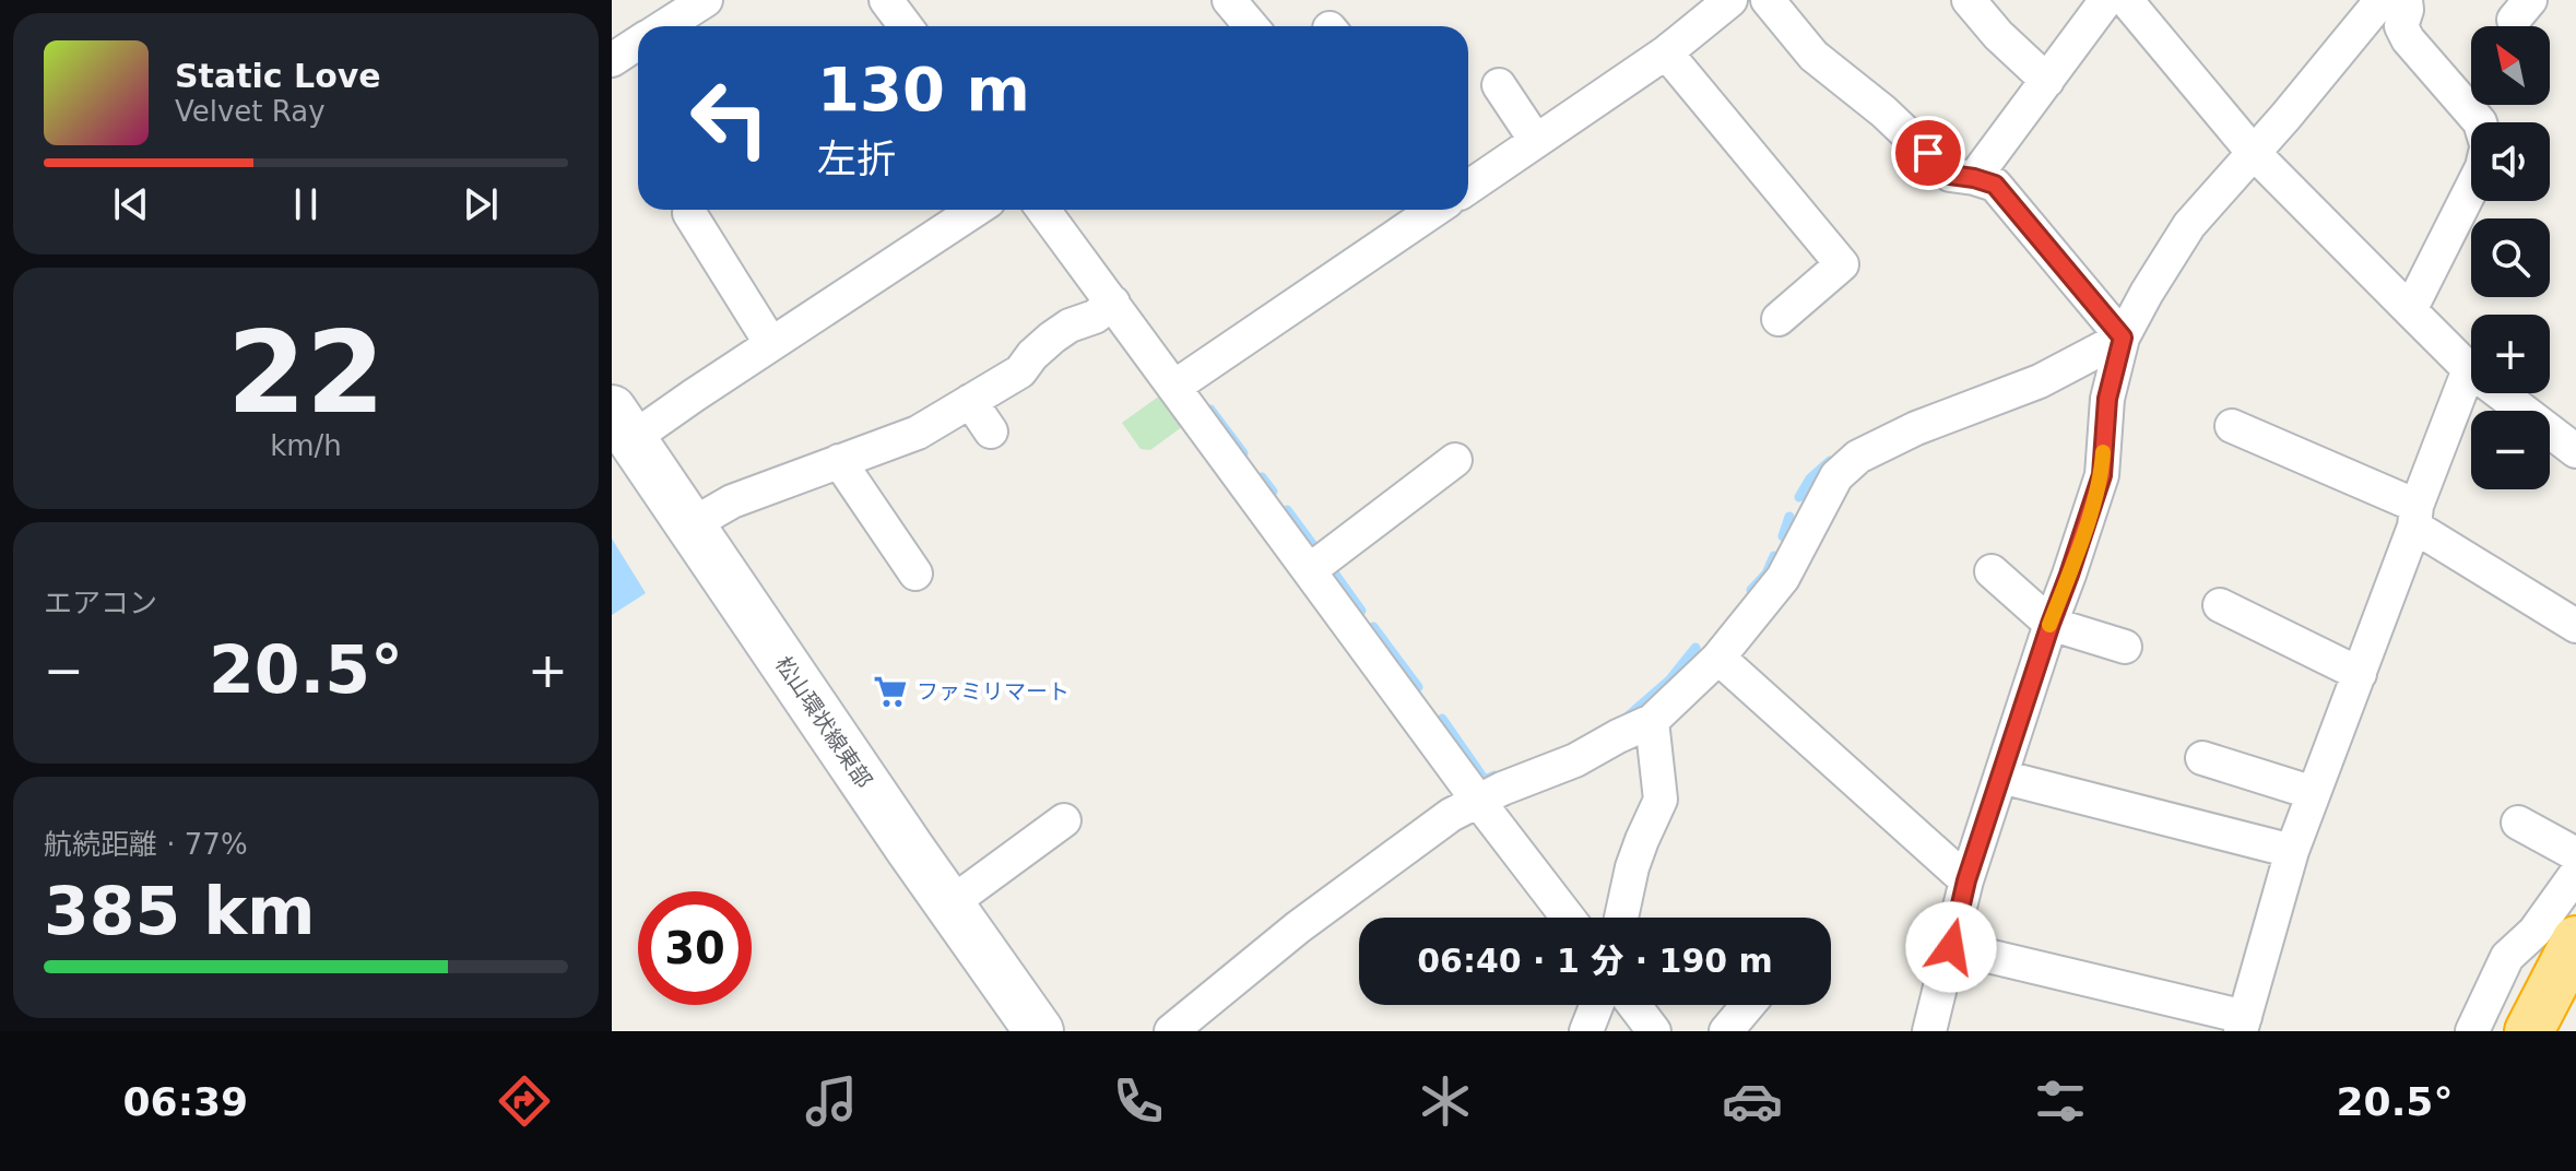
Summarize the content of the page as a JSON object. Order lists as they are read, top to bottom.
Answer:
{
  "streets": {
    "street": ["松山環状線東部"]
  },
  "places": {
    "supermarket": ["ファミリマート"]
  },
  "north": "top left",
  "page": {
    "map_buttons": ["+", "−"],
    "turn": ["130 m", "左折"],
    "song": ["Static Love", "Velvet Ray"],
    "tile": [
      ["22", "km/h"],
      "エアコン",
      ["航続距離 · 77%", "385 km"]
    ],
    "heat": ["−", "20.5°", "+"],
    "limit": "30",
    "trip": "06:40 · 1 分 · 190 m",
    "tabs": ["06:39", "20.5°"]
  }
}
